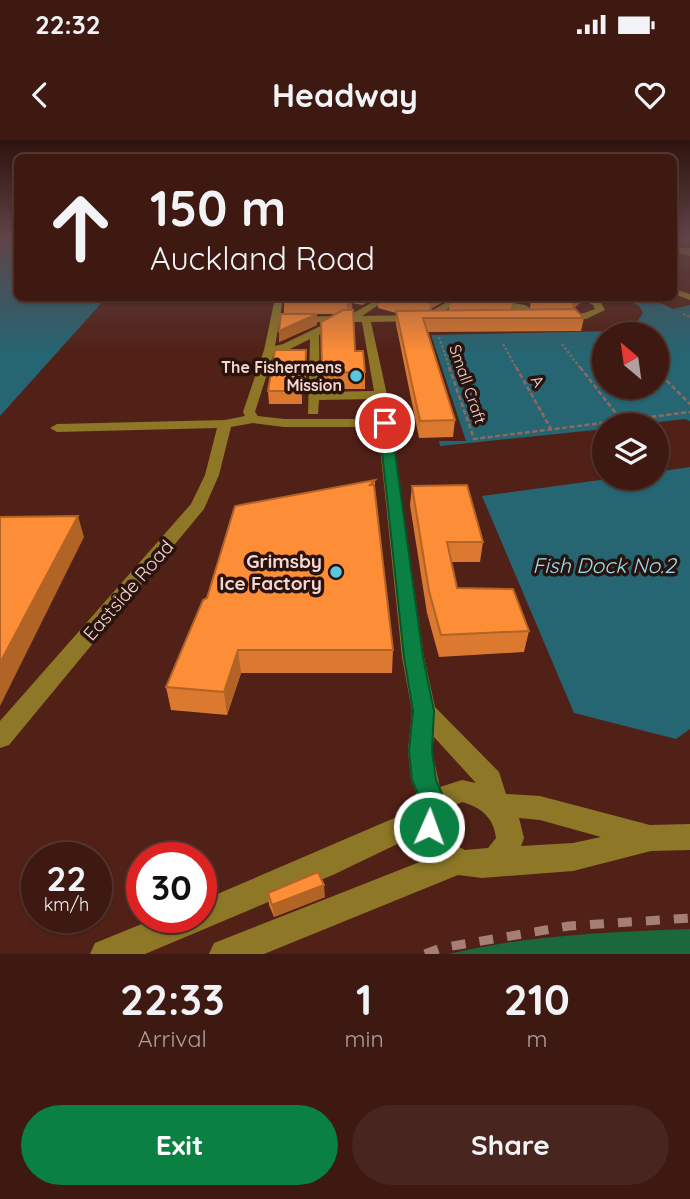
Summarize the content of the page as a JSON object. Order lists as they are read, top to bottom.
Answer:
{
  "streets": {
    "street": ["Eastside Road"],
    "path": ["A", "Small Craft"]
  },
  "crossings": [
    ["A", "Small Craft"]
  ],
  "water": ["Fish Dock No.2"],
  "places": ["The Fishermens Mission", "Grimsby Ice Factory"],
  "north": "top left",
  "page": {
    "status": "22:32",
    "header": "Headway",
    "turn": ["150 m", "Auckland Road"],
    "speed": "22 km/h",
    "limit": "30",
    "eta": [
      "22:33",
      "Arrival",
      "1",
      "min",
      "210",
      "m"
    ],
    "buttons": ["Exit", "Share"]
  }
}
